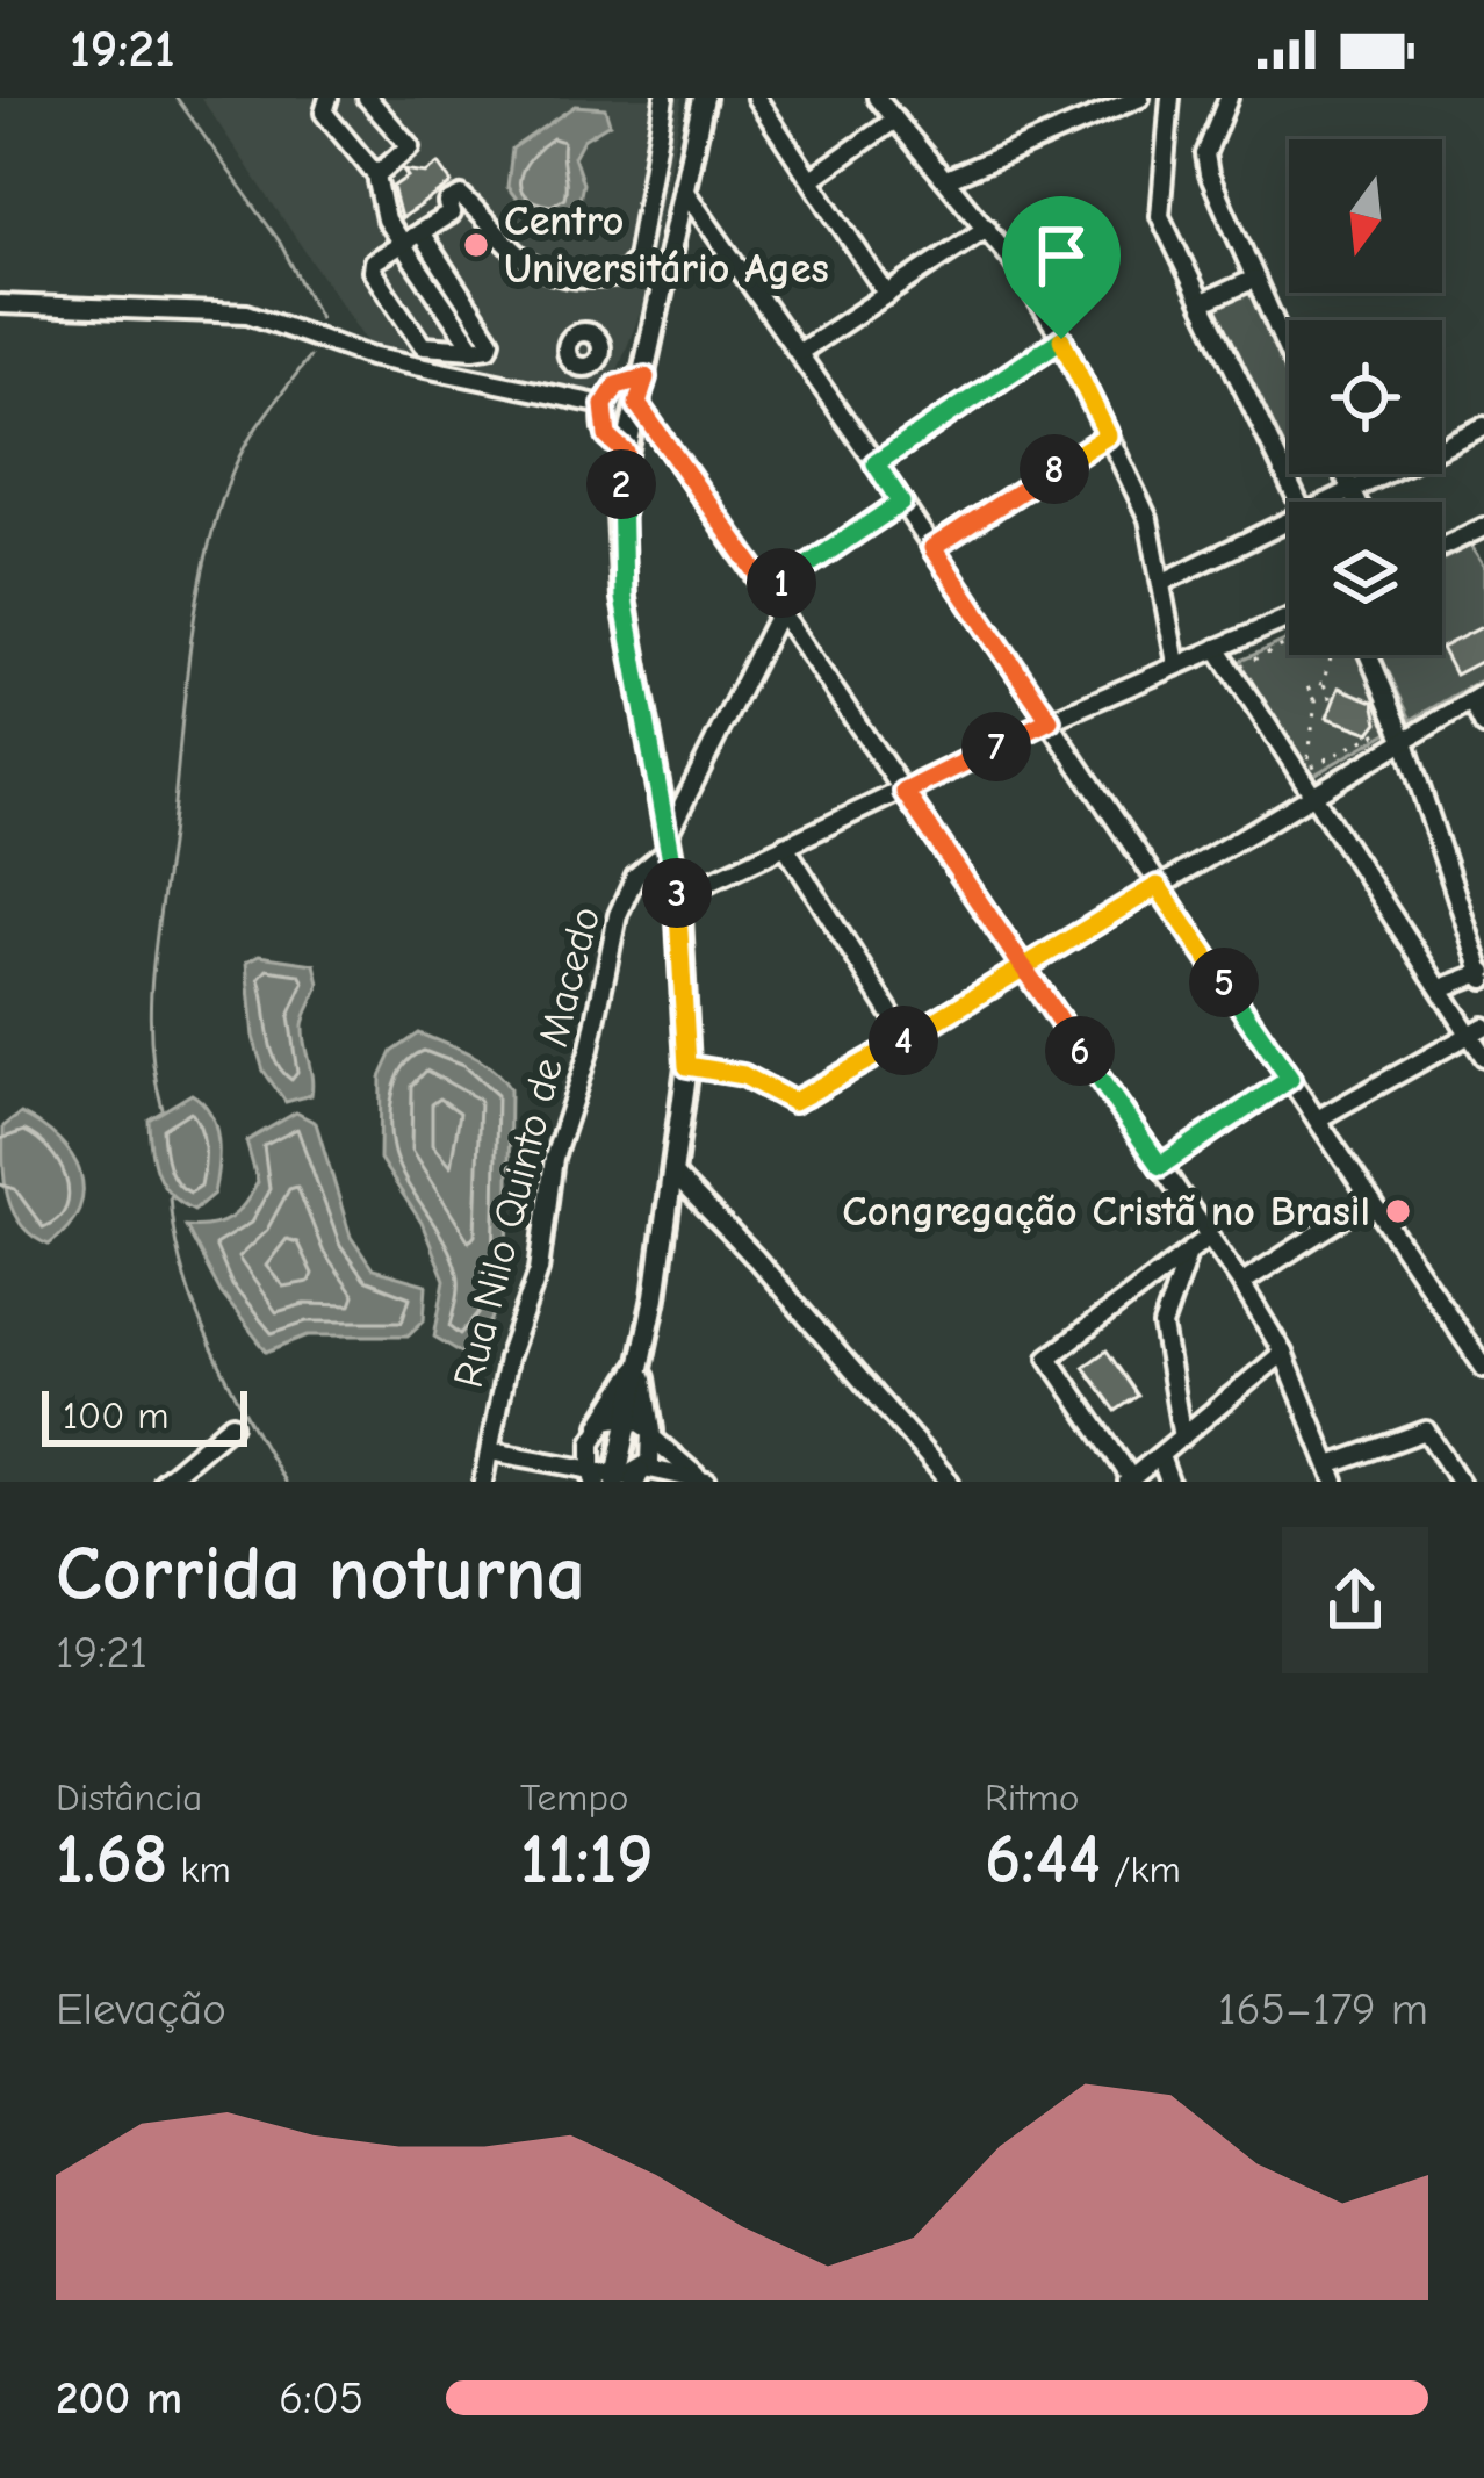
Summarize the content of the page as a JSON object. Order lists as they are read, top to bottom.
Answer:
{
  "streets": {
    "street": ["Rua Nilo Quinto de Macedo"]
  },
  "places": ["Centro Universitário Ages", "Congregação Cristã no Brasil"],
  "scale_bar": "100 m",
  "north": "bottom",
  "page": {
    "status": "19:21",
    "pins": [
      "8",
      "2",
      "1",
      "7",
      "3",
      "5",
      "4",
      "6"
    ],
    "scale": "100 m",
    "heading": ["Corrida noturna", "19:21"],
    "stats": [
      ["Distância", "1.68 km"],
      ["Tempo", "11:19"],
      ["Ritmo", "6:44 /km"]
    ],
    "chart": ["Elevação", "165–179 m"],
    "list": [
      {
        "name": "200 m",
        "note": "6:05"
      }
    ]
  }
}
